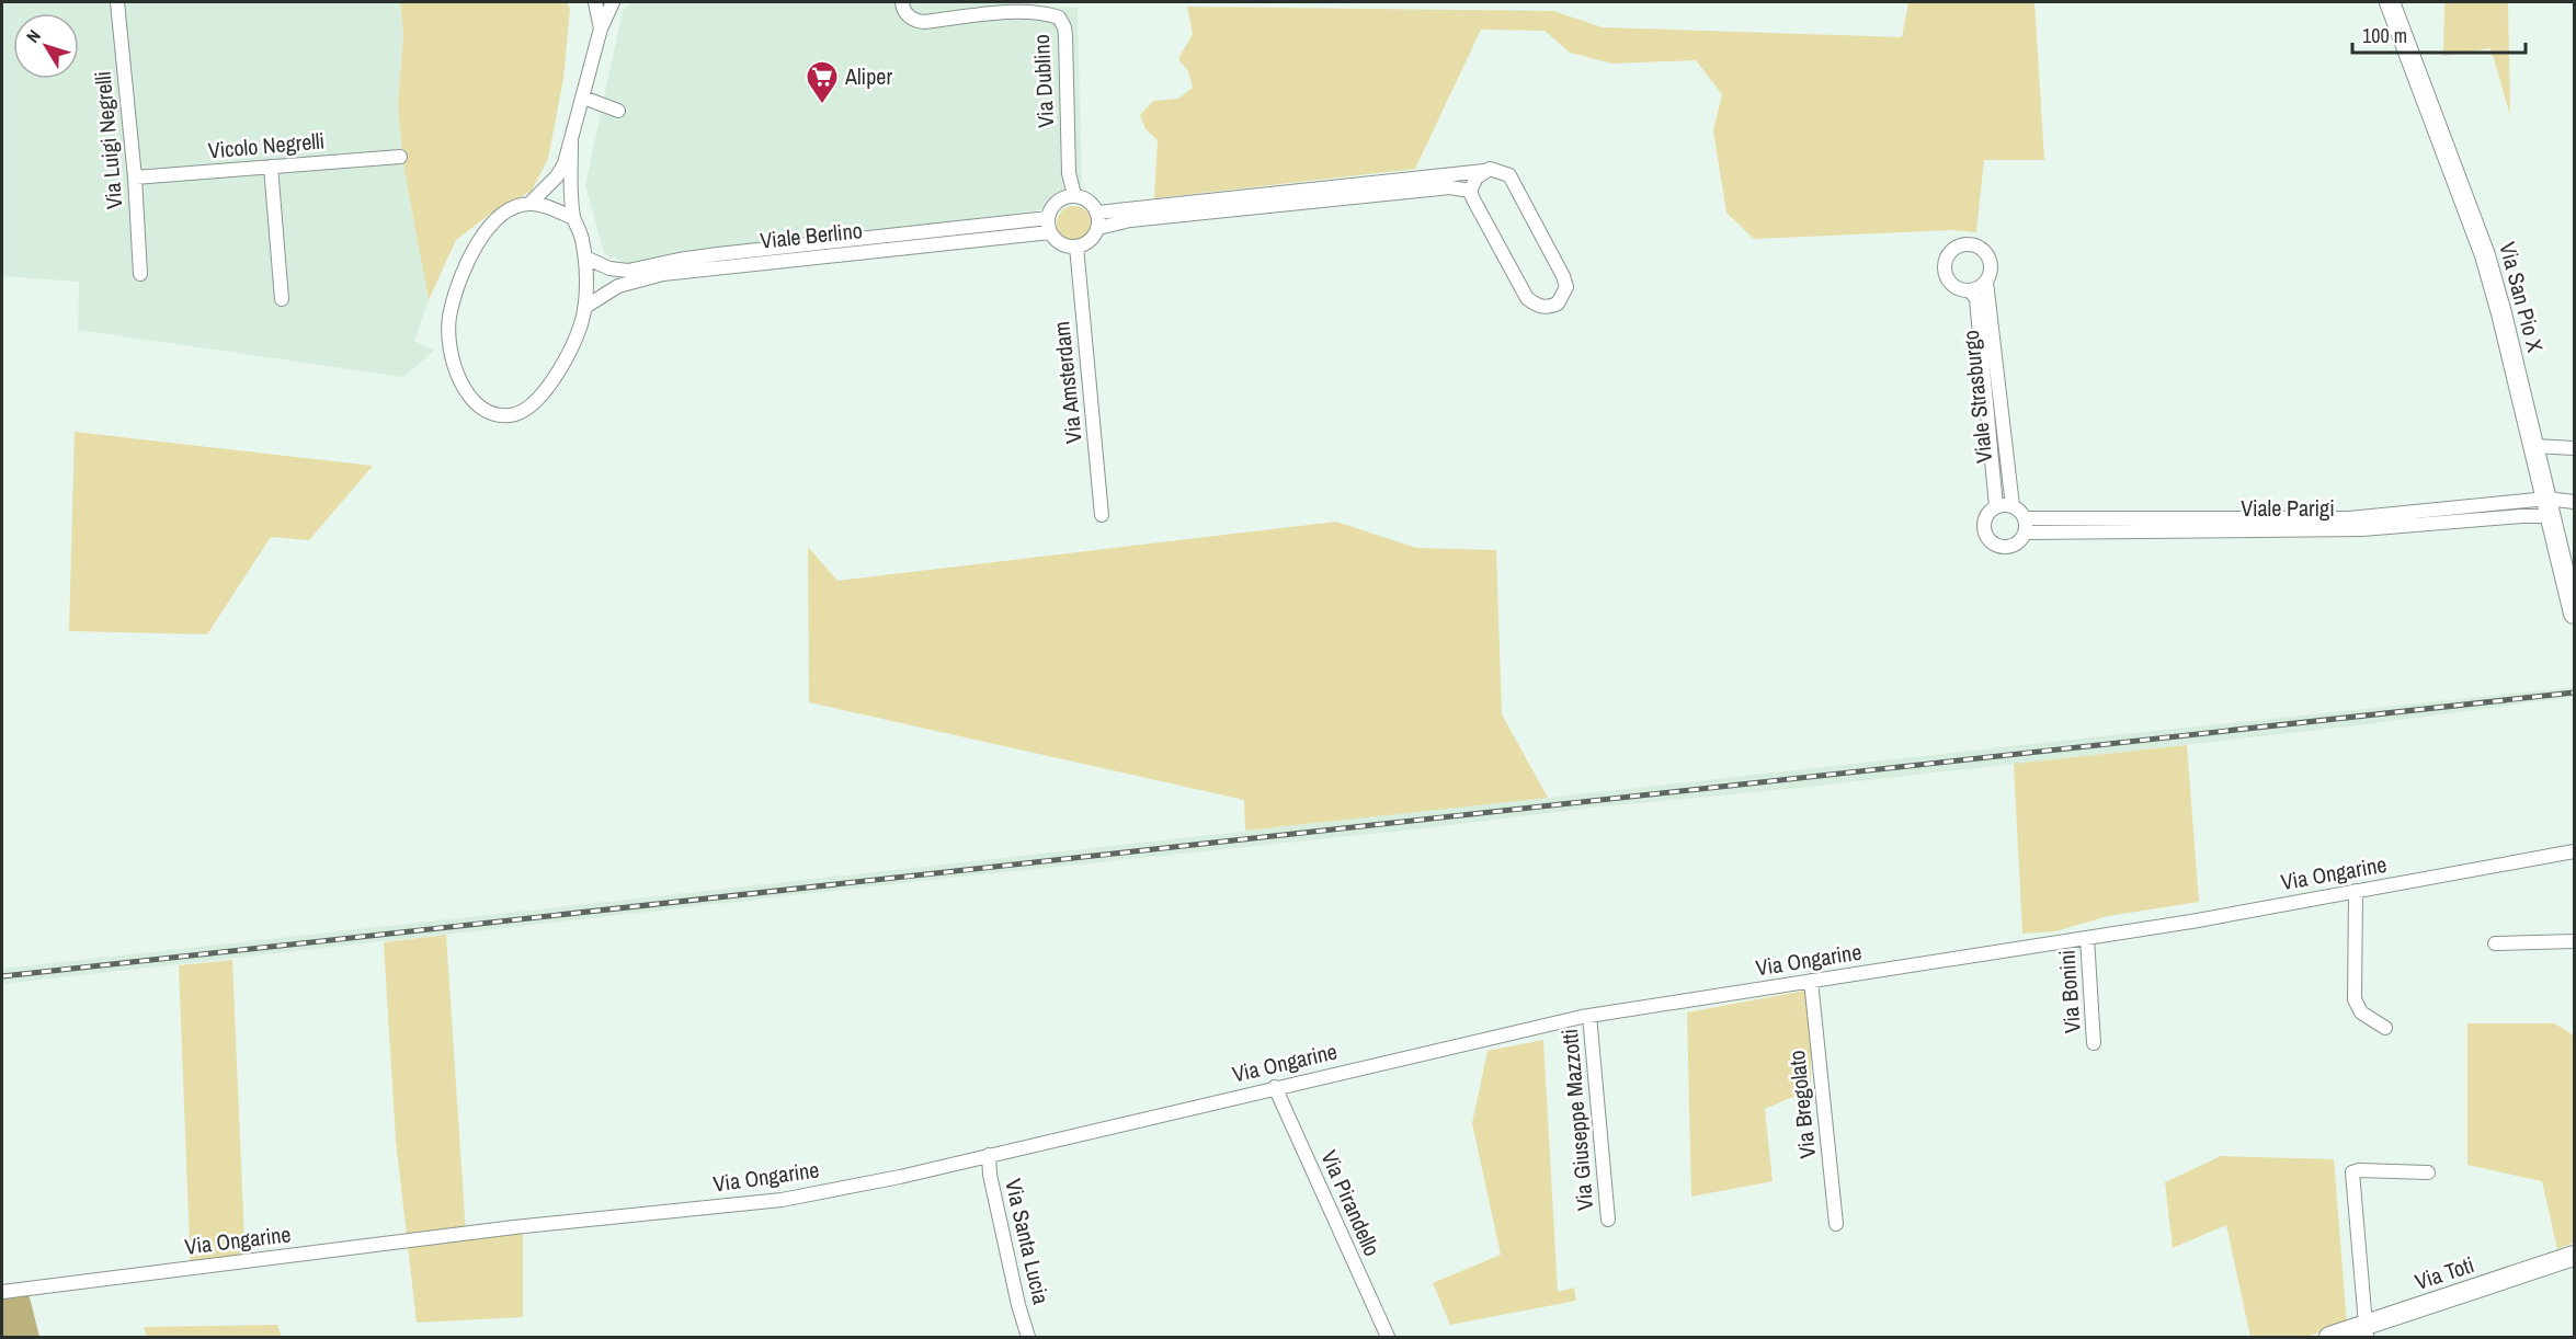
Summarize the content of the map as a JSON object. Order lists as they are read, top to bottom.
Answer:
{
  "streets": {
    "street": [
      "Via Dublino",
      "Via Luigi Negrelli",
      "Vicolo Negrelli",
      "Viale Berlino",
      "Via San Pio X",
      "Via Amsterdam",
      "Viale Strasburgo",
      "Viale Parigi",
      "Via Ongarine",
      "Via Bonini",
      "Via Bregolato",
      "Via Giuseppe Mazzotti",
      "Via Pirandello",
      "Via Santa Lucia",
      "Via Toti"
    ]
  },
  "crossings": [
    ["Via Dublino", "Viale Berlino"],
    ["Via Dublino", "Via Amsterdam"],
    ["Via Luigi Negrelli", "Vicolo Negrelli"],
    ["Viale Berlino", "Via Amsterdam"],
    ["Via San Pio X", "Viale Parigi"],
    ["Viale Strasburgo", "Viale Parigi"],
    ["Via Ongarine", "Via Bonini"],
    ["Via Ongarine", "Via Bregolato"],
    ["Via Ongarine", "Via Giuseppe Mazzotti"],
    ["Via Ongarine", "Via Pirandello"],
    ["Via Ongarine", "Via Santa Lucia"]
  ],
  "places": {
    "supermarket": ["Aliper"]
  },
  "scale_bar": "100 m",
  "north": "top left"
}
